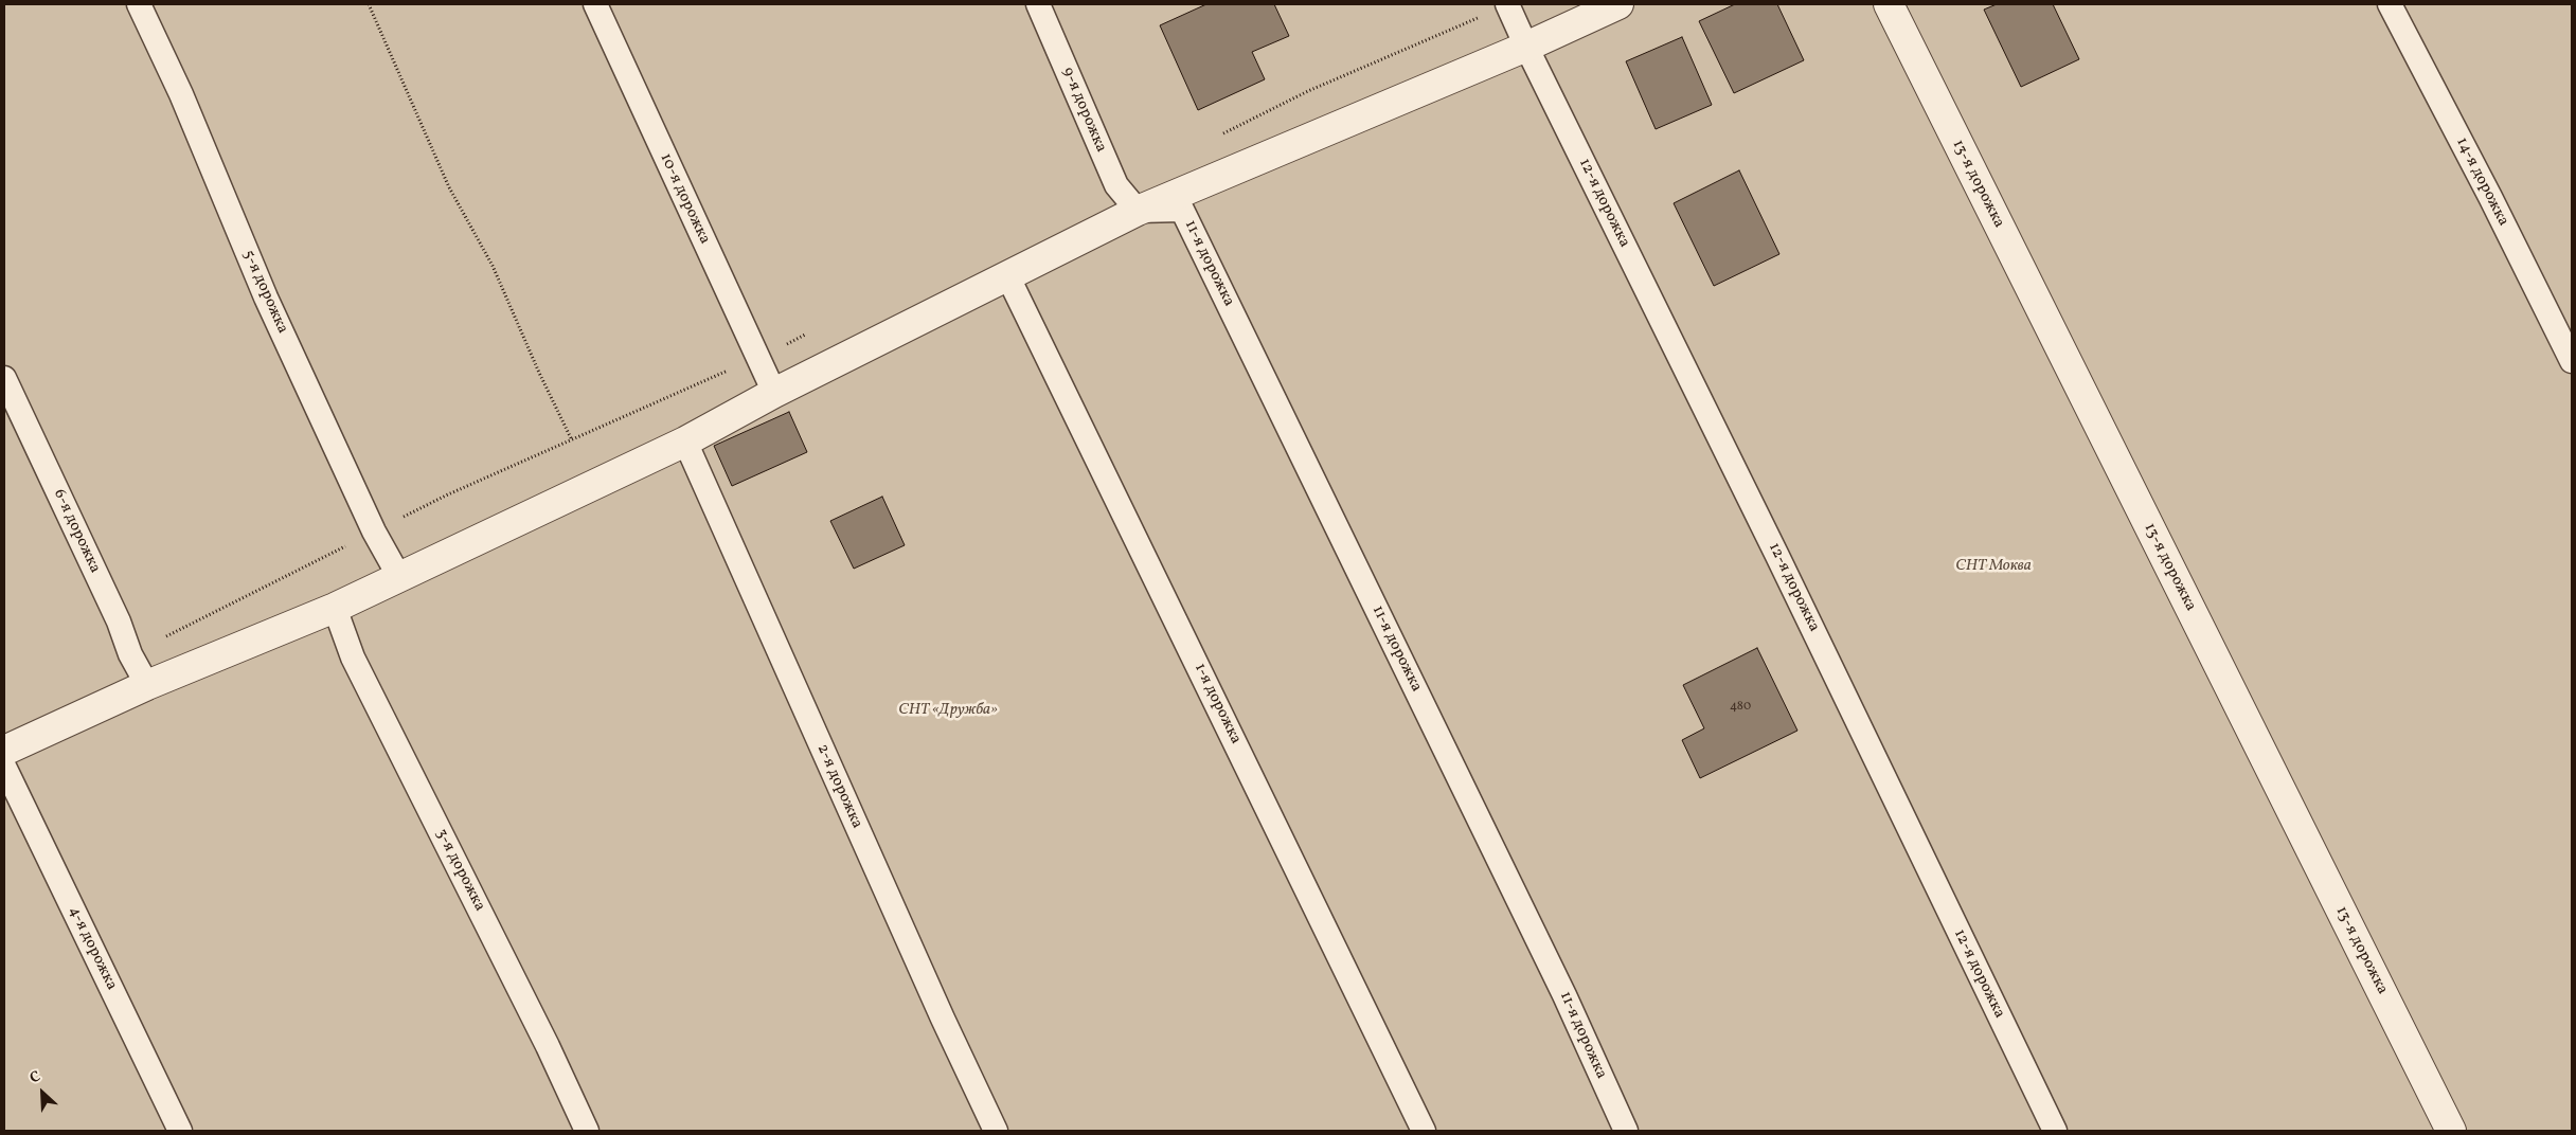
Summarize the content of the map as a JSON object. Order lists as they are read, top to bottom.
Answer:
{
  "streets": {
    "street": ["13-я дорожка"],
    "lane": [
      "9-я дорожка",
      "14-я дорожка",
      "10-я дорожка",
      "12-я дорожка",
      "11-я дорожка",
      "5-я дорожка",
      "6-я дорожка",
      "1-я дорожка",
      "2-я дорожка",
      "3-я дорожка",
      "4-я дорожка"
    ]
  },
  "crossings": [
    ["9-я дорожка", "11-я дорожка"]
  ],
  "parks": ["СНТ Моква", "СНТ «Дружба»"],
  "house_numbers": ["480"],
  "north": "top left"
}
